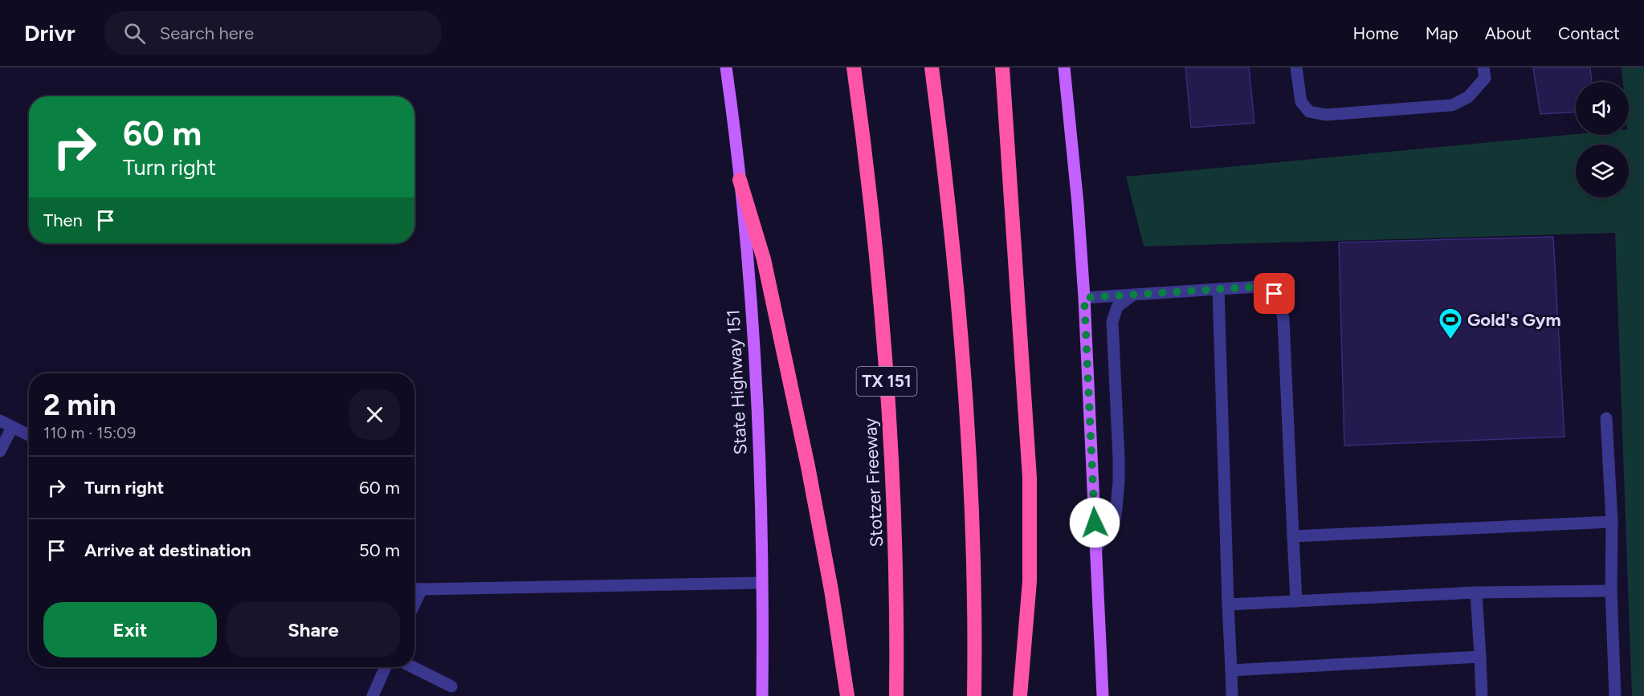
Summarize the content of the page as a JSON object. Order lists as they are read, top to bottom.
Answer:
{
  "streets": {
    "highway": ["TX 151", "Stotzer Freeway"],
    "main road": ["State Highway 151"]
  },
  "places": {
    "sports": ["Gold's Gym"]
  },
  "page": {
    "header": "Drivr",
    "search": "Search here",
    "nav": [
      "Home",
      "Map",
      "About",
      "Contact"
    ],
    "turn": ["60 m", "Turn right"],
    "then": "Then",
    "heading": ["2 min", "110 m · 15:09"],
    "list": [
      {
        "name": "Turn right",
        "value": "60 m"
      },
      {
        "name": "Arrive at destination",
        "value": "50 m"
      }
    ],
    "buttons": ["Exit", "Share"]
  }
}
